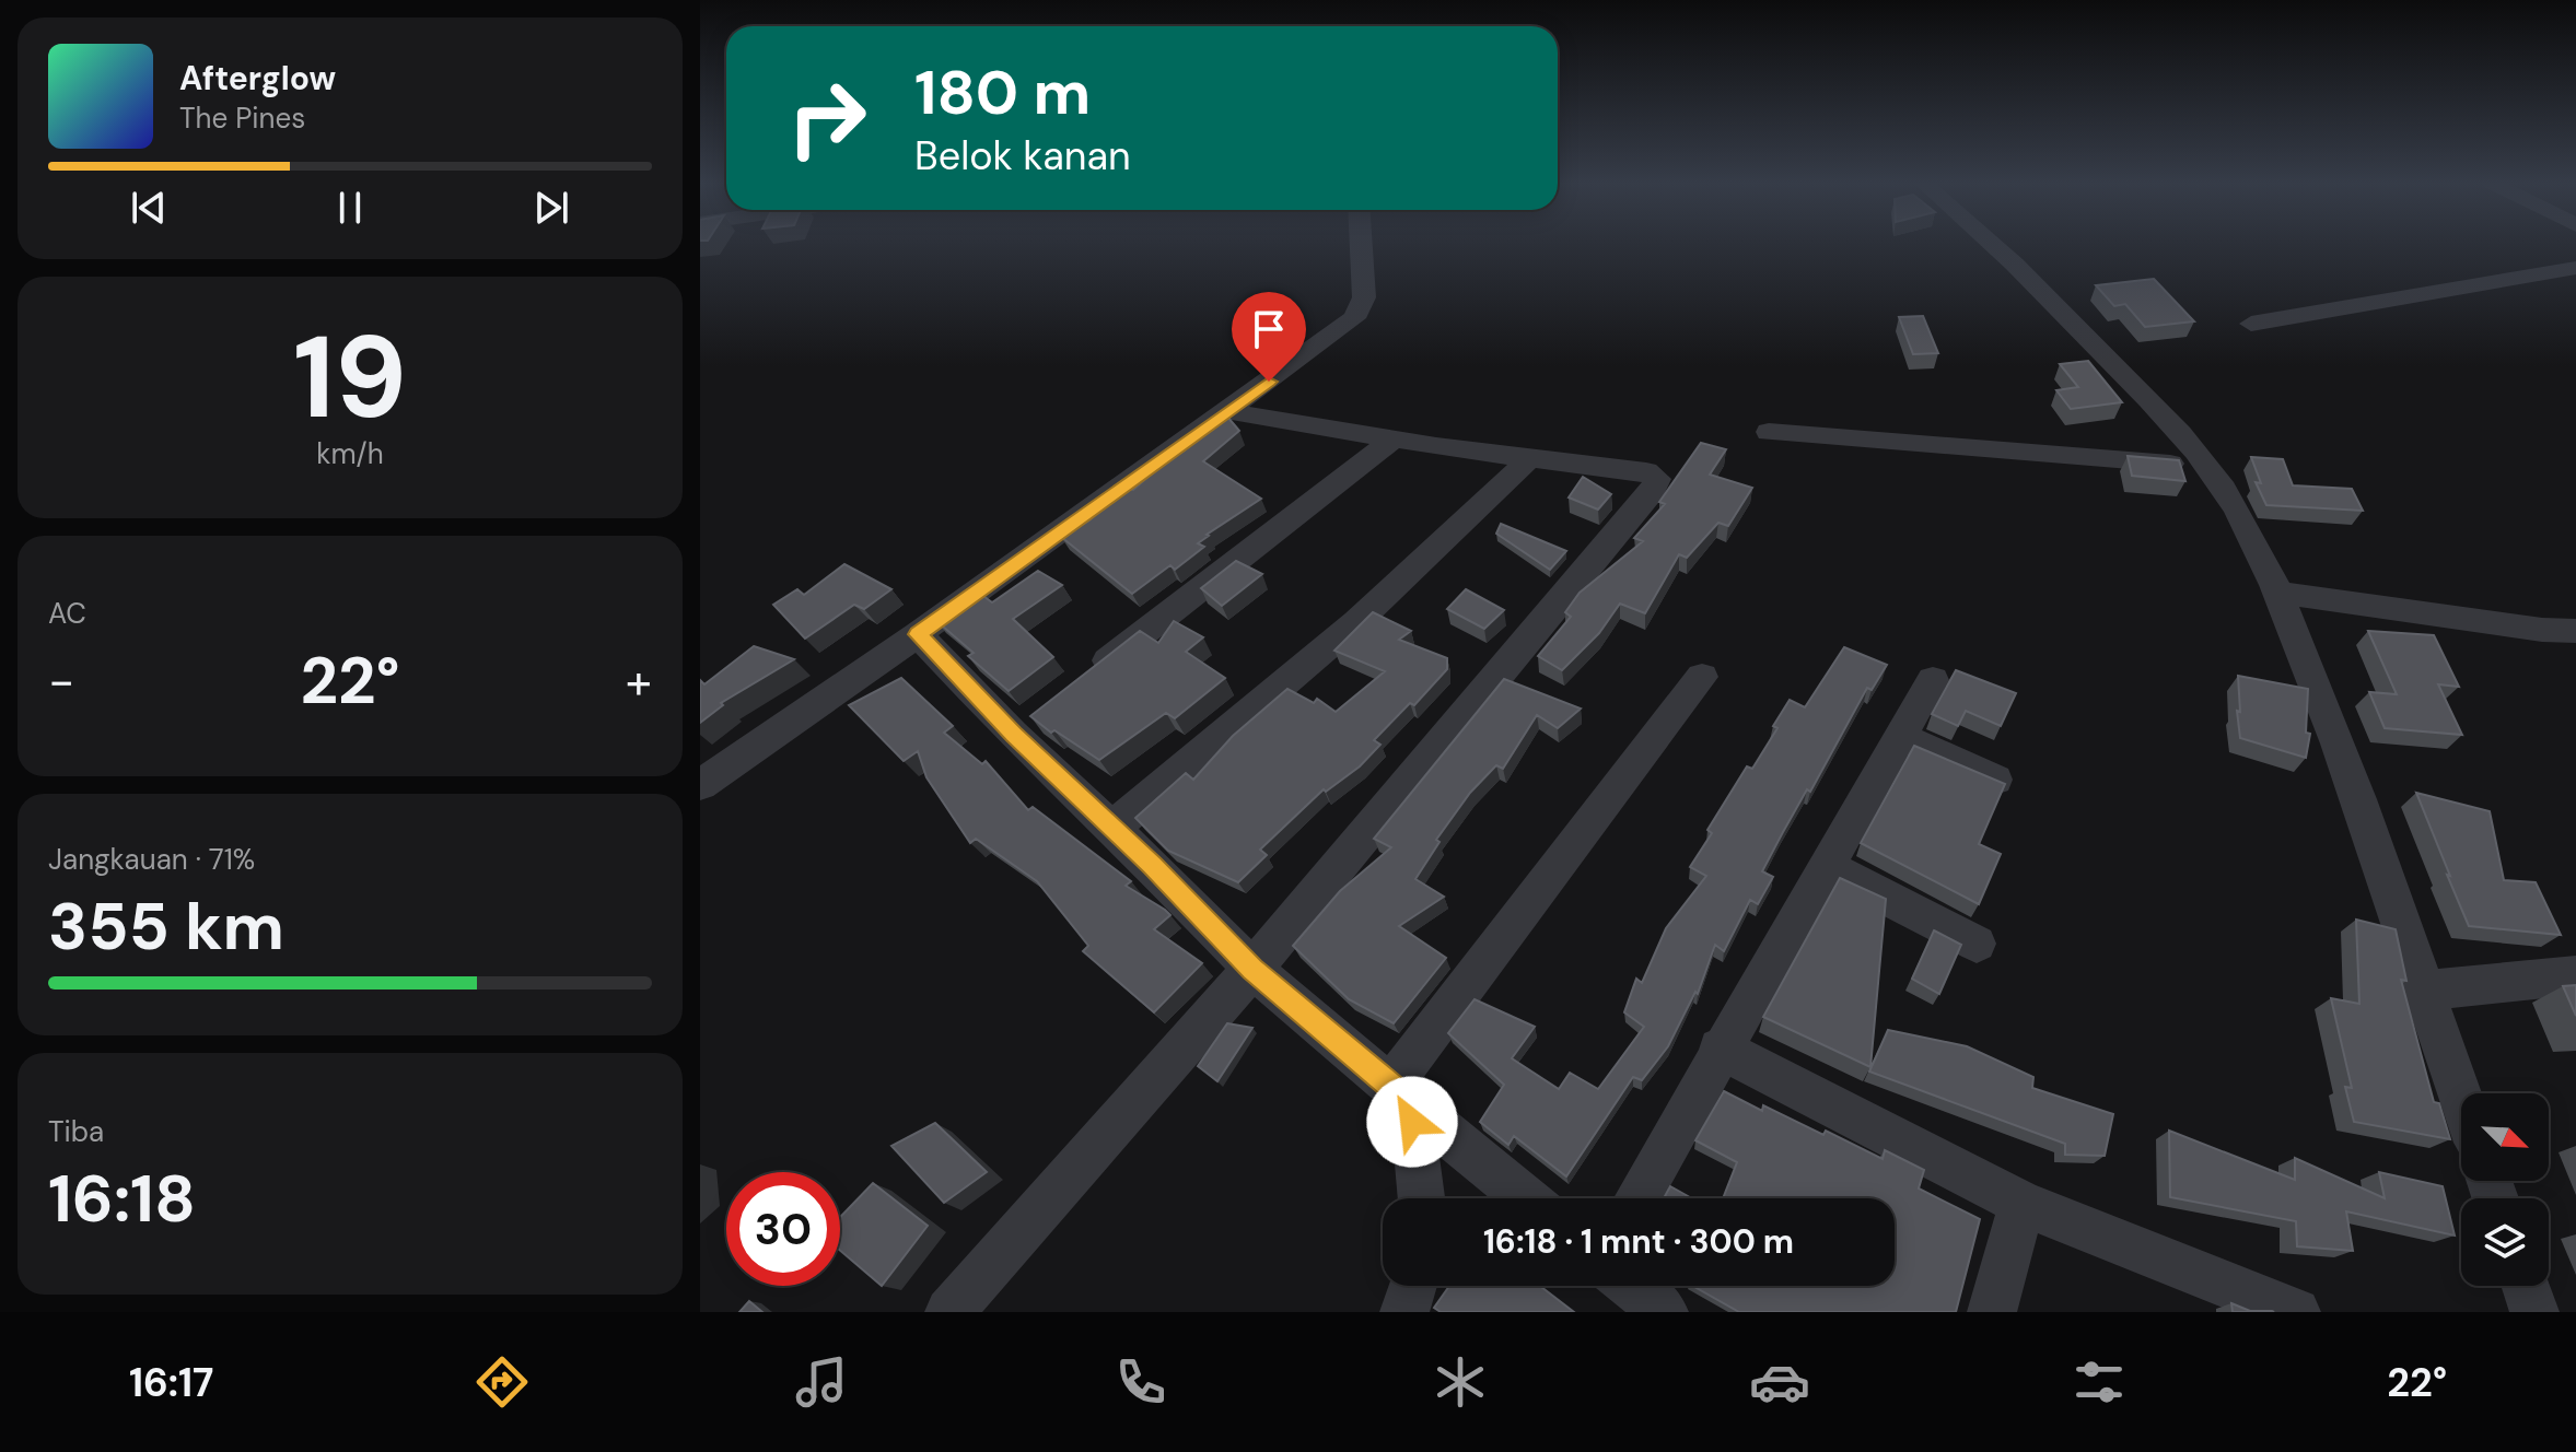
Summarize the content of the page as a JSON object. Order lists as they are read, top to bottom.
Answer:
{
  "north": "bottom right",
  "page": {
    "turn": ["180 m", "Belok kanan"],
    "song": ["Afterglow", "The Pines"],
    "tile": [
      ["19", "km/h"],
      "AC",
      ["Jangkauan · 71%", "355 km"],
      ["Tiba", "16:18"]
    ],
    "heat": ["−", "22°", "+"],
    "limit": "30",
    "trip": "16:18 · 1 mnt · 300 m",
    "tabs": ["16:17", "22°"]
  }
}
